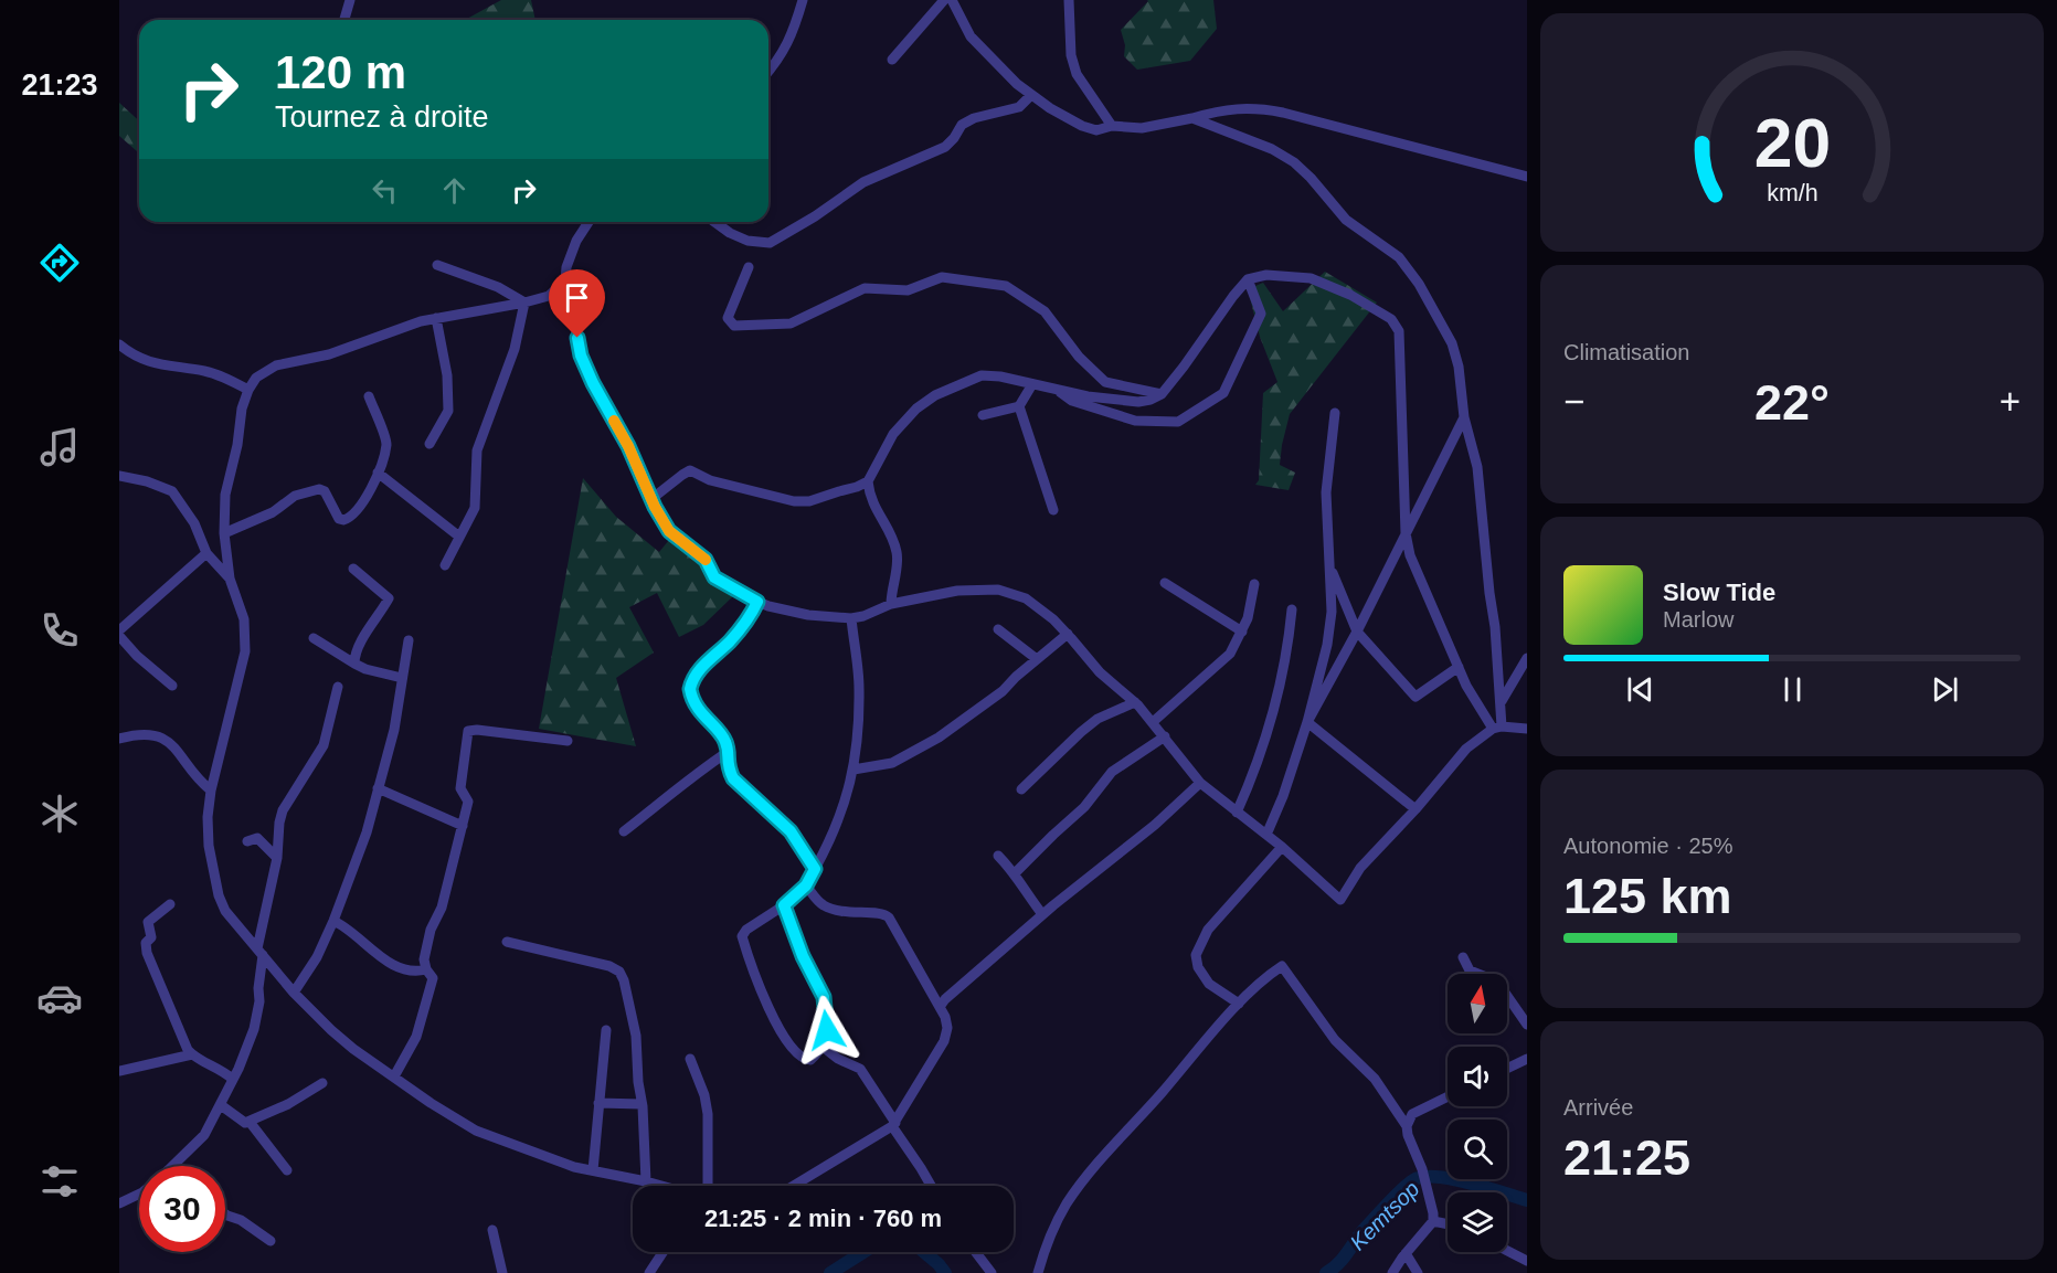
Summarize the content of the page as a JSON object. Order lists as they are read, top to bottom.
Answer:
{
  "water": ["Kemtsop"],
  "north": "top",
  "page": {
    "tabs": "21:23",
    "turn": ["120 m", "Tournez à droite"],
    "tile": [
      "Climatisation",
      ["Autonomie · 25%", "125 km"],
      ["Arrivée", "21:25"]
    ],
    "heat": ["−", "22°", "+"],
    "song": ["Slow Tide", "Marlow"],
    "limit": "30",
    "trip": "21:25 · 2 min · 760 m",
    "gauge": ["20", "km/h"]
  }
}
